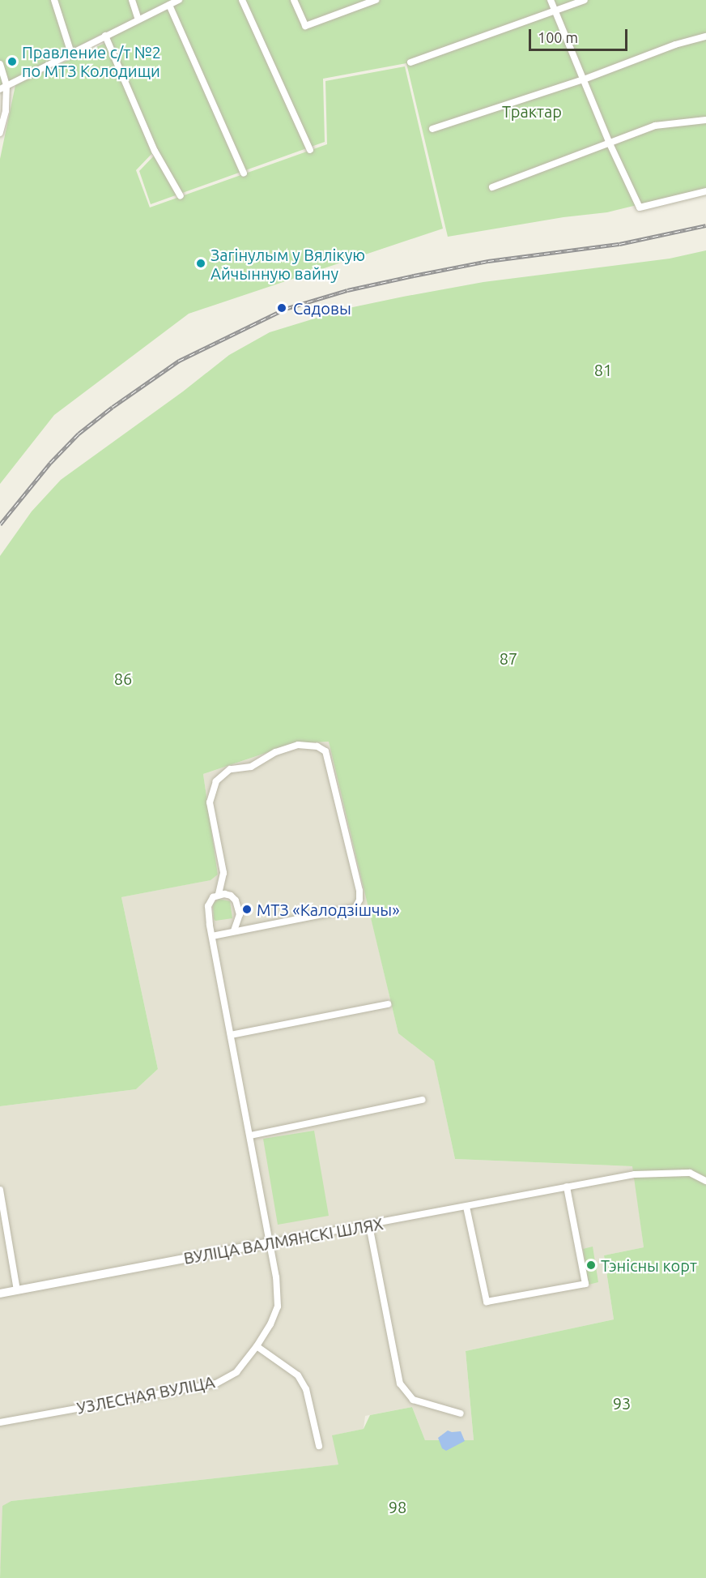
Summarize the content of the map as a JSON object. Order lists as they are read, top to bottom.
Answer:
{
  "streets": {
    "street": ["ВУЛІЦА ВАЛМЯНСКІ ШЛЯХ", "УЗЛЕСНАЯ ВУЛІЦА"]
  },
  "crossings": [
    ["ВУЛІЦА ВАЛМЯНСКІ ШЛЯХ", "УЗЛЕСНАЯ ВУЛІЦА"]
  ],
  "parks": [
    "Трактар",
    "81",
    "87",
    "86",
    "93",
    "98"
  ],
  "places": [
    "Правление с/т №2 по МТЗ Колодищи",
    "Загінулым у Вялікую Айчынную вайну",
    "Садовы",
    "МТЗ «Калодзішчы»",
    "Тэнісны корт"
  ],
  "scale_bar": "100 m"
}
